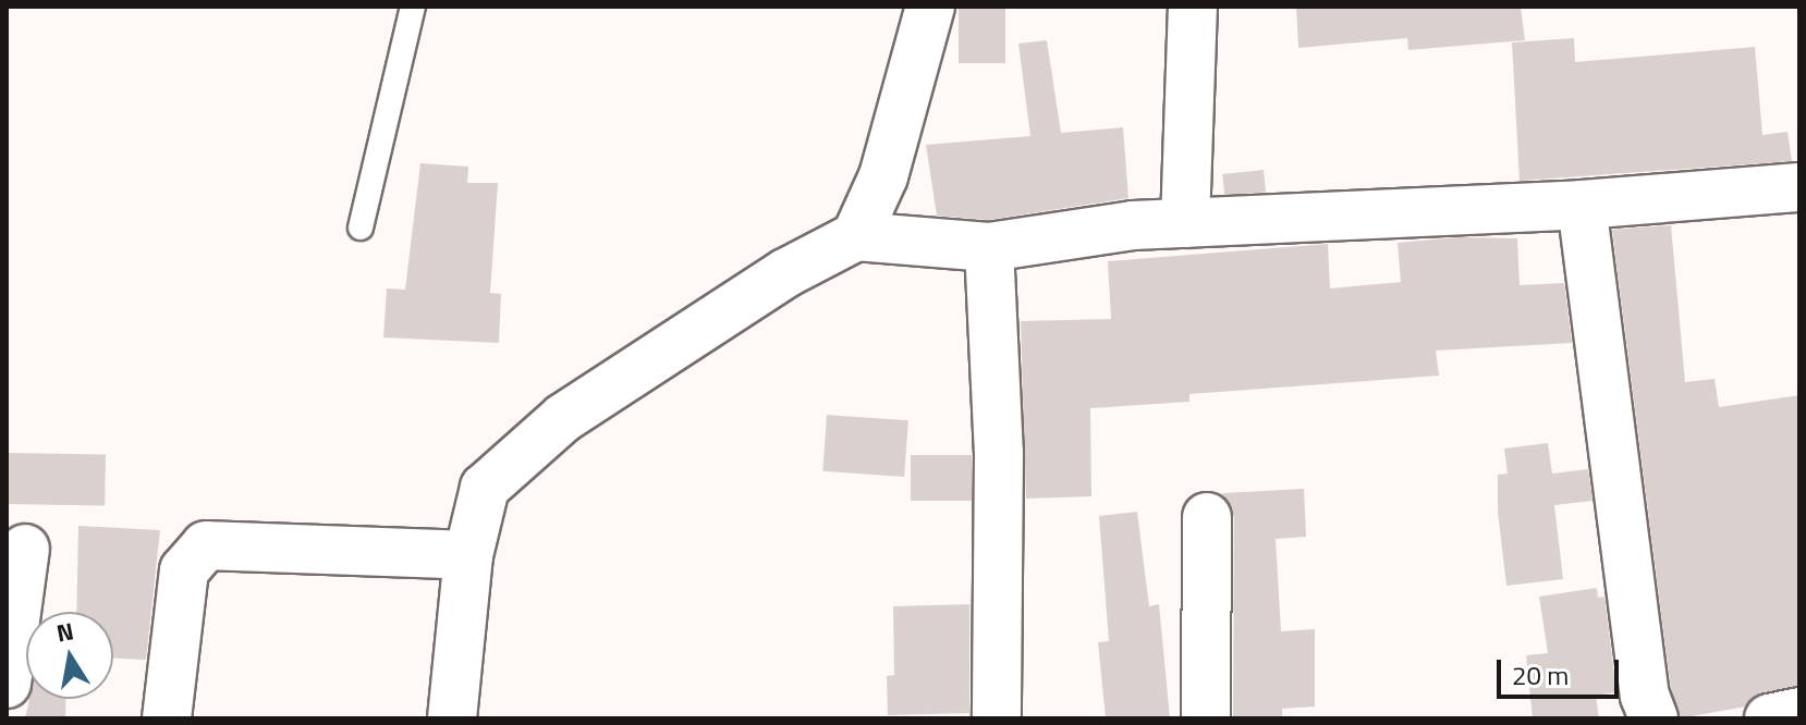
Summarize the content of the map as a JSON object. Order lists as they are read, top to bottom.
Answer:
{
  "scale_bar": "20 m",
  "north": "top"
}
